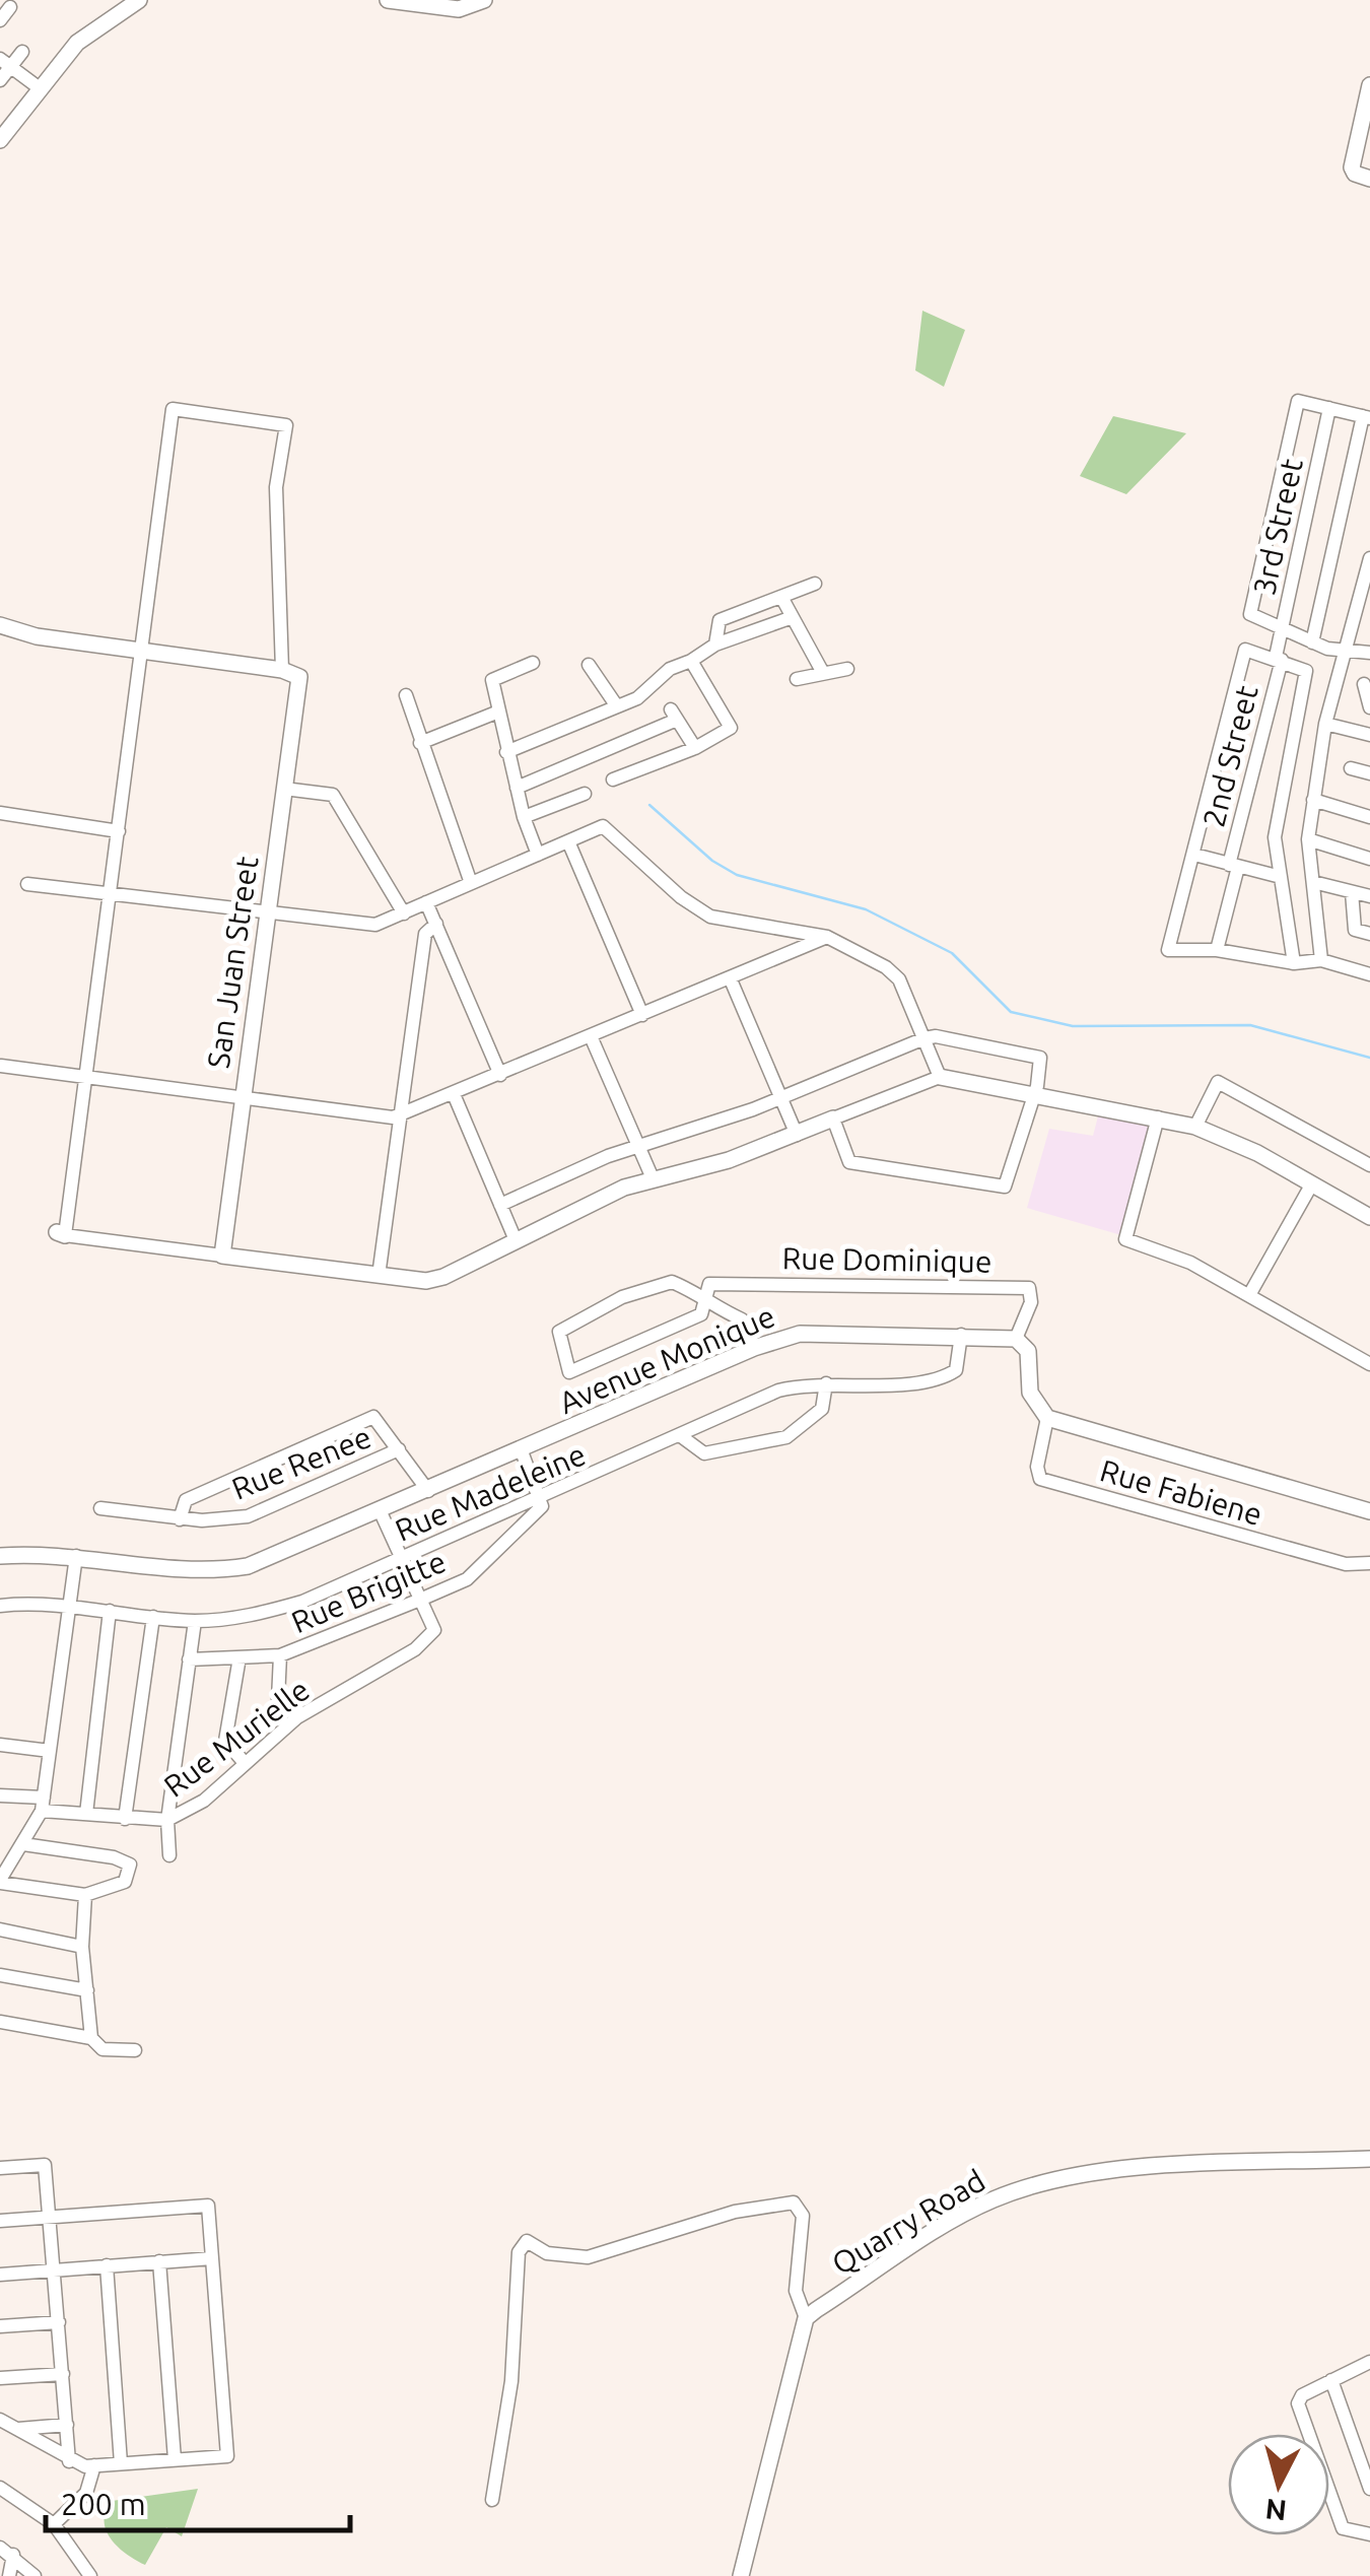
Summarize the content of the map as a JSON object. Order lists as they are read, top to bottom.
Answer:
{
  "streets": {
    "street": [
      "3rd Street",
      "2nd Street",
      "San Juan Street",
      "Rue Dominique",
      "Avenue Monique",
      "Rue Renee",
      "Rue Madeleine",
      "Rue Fabiene",
      "Rue Brigitte",
      "Rue Murielle",
      "Quarry Road"
    ]
  },
  "crossings": [
    ["3rd Street", "2nd Street"],
    ["Rue Dominique", "Avenue Monique"],
    ["Avenue Monique", "Rue Madeleine"],
    ["Avenue Monique", "Rue Murielle"],
    ["Rue Madeleine", "Rue Brigitte"],
    ["Rue Madeleine", "Rue Murielle"],
    ["Rue Brigitte", "Rue Murielle"]
  ],
  "scale_bar": "200 m",
  "north": "bottom"
}
